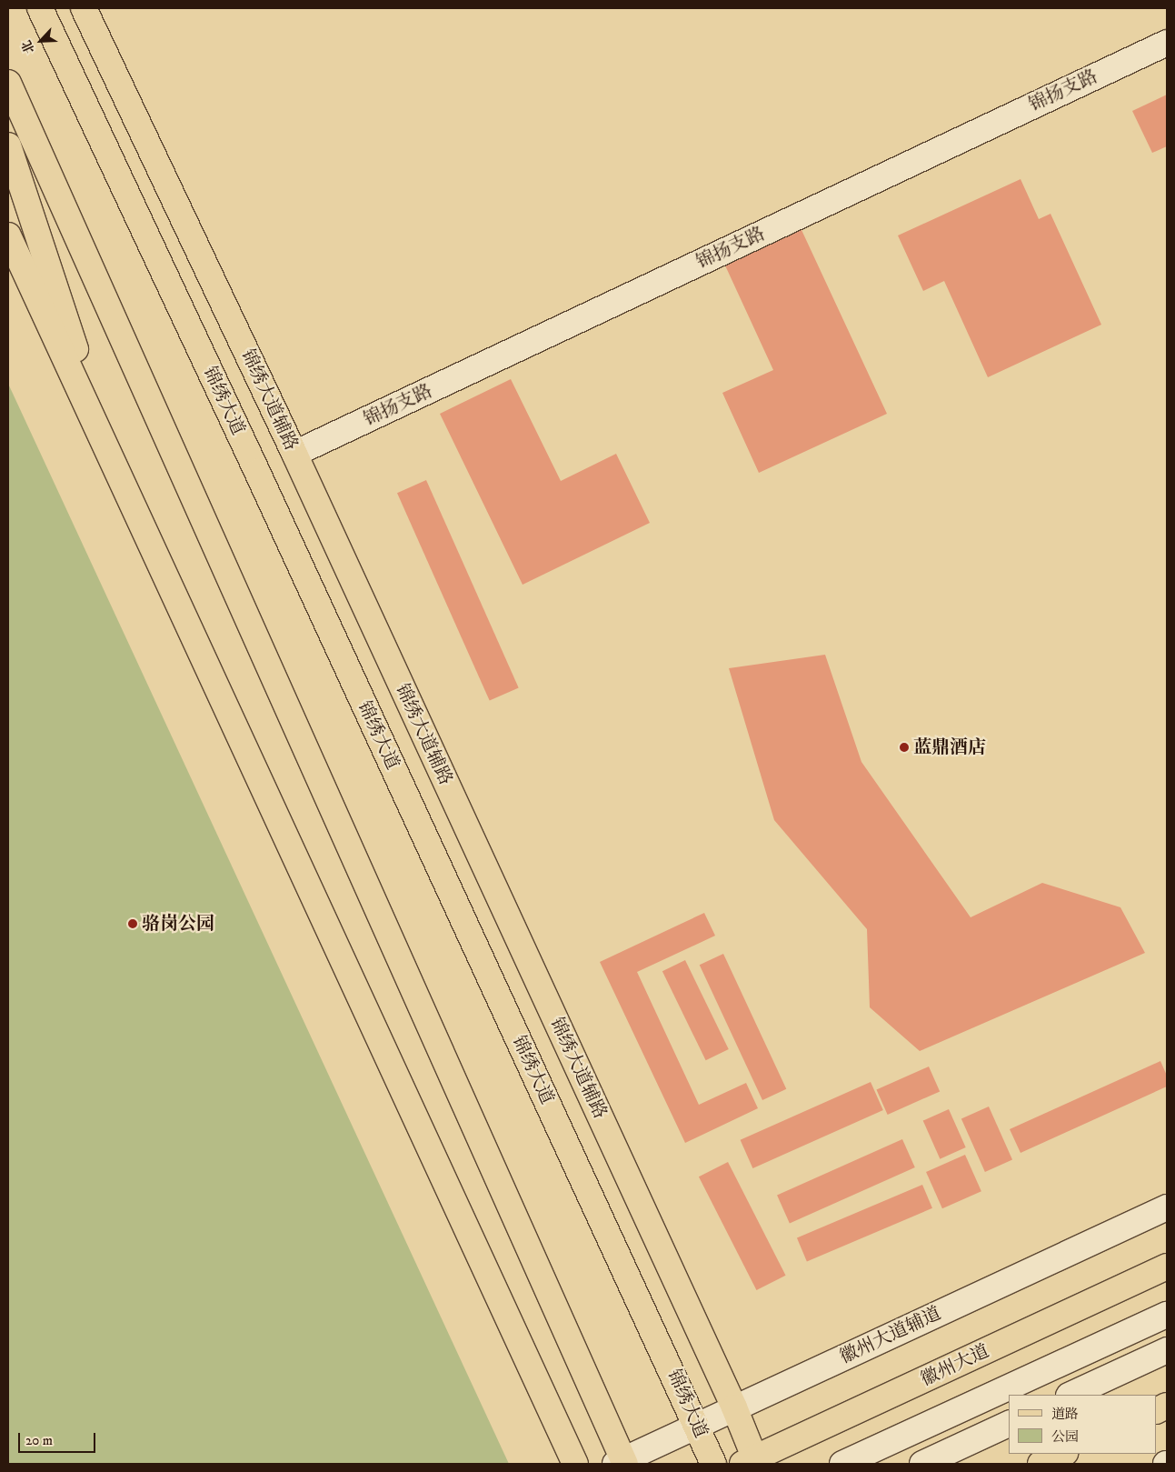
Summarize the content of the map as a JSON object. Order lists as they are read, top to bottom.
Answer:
{
  "streets": {
    "main road": ["锦绣大道辅路", "锦绣大道", "徽州大道"],
    "street": ["锦扬支路", "徽州大道辅道"]
  },
  "crossings": [
    ["锦扬支路", "锦绣大道辅路"],
    ["锦绣大道辅路", "徽州大道辅道"],
    ["锦绣大道辅路", "徽州大道"],
    ["锦绣大道", "徽州大道辅道"]
  ],
  "places": ["蓝鼎酒店", "骆岗公园"],
  "legend": ["道路", "公园"],
  "scale_bar": "20 m",
  "north": "bottom left"
}
